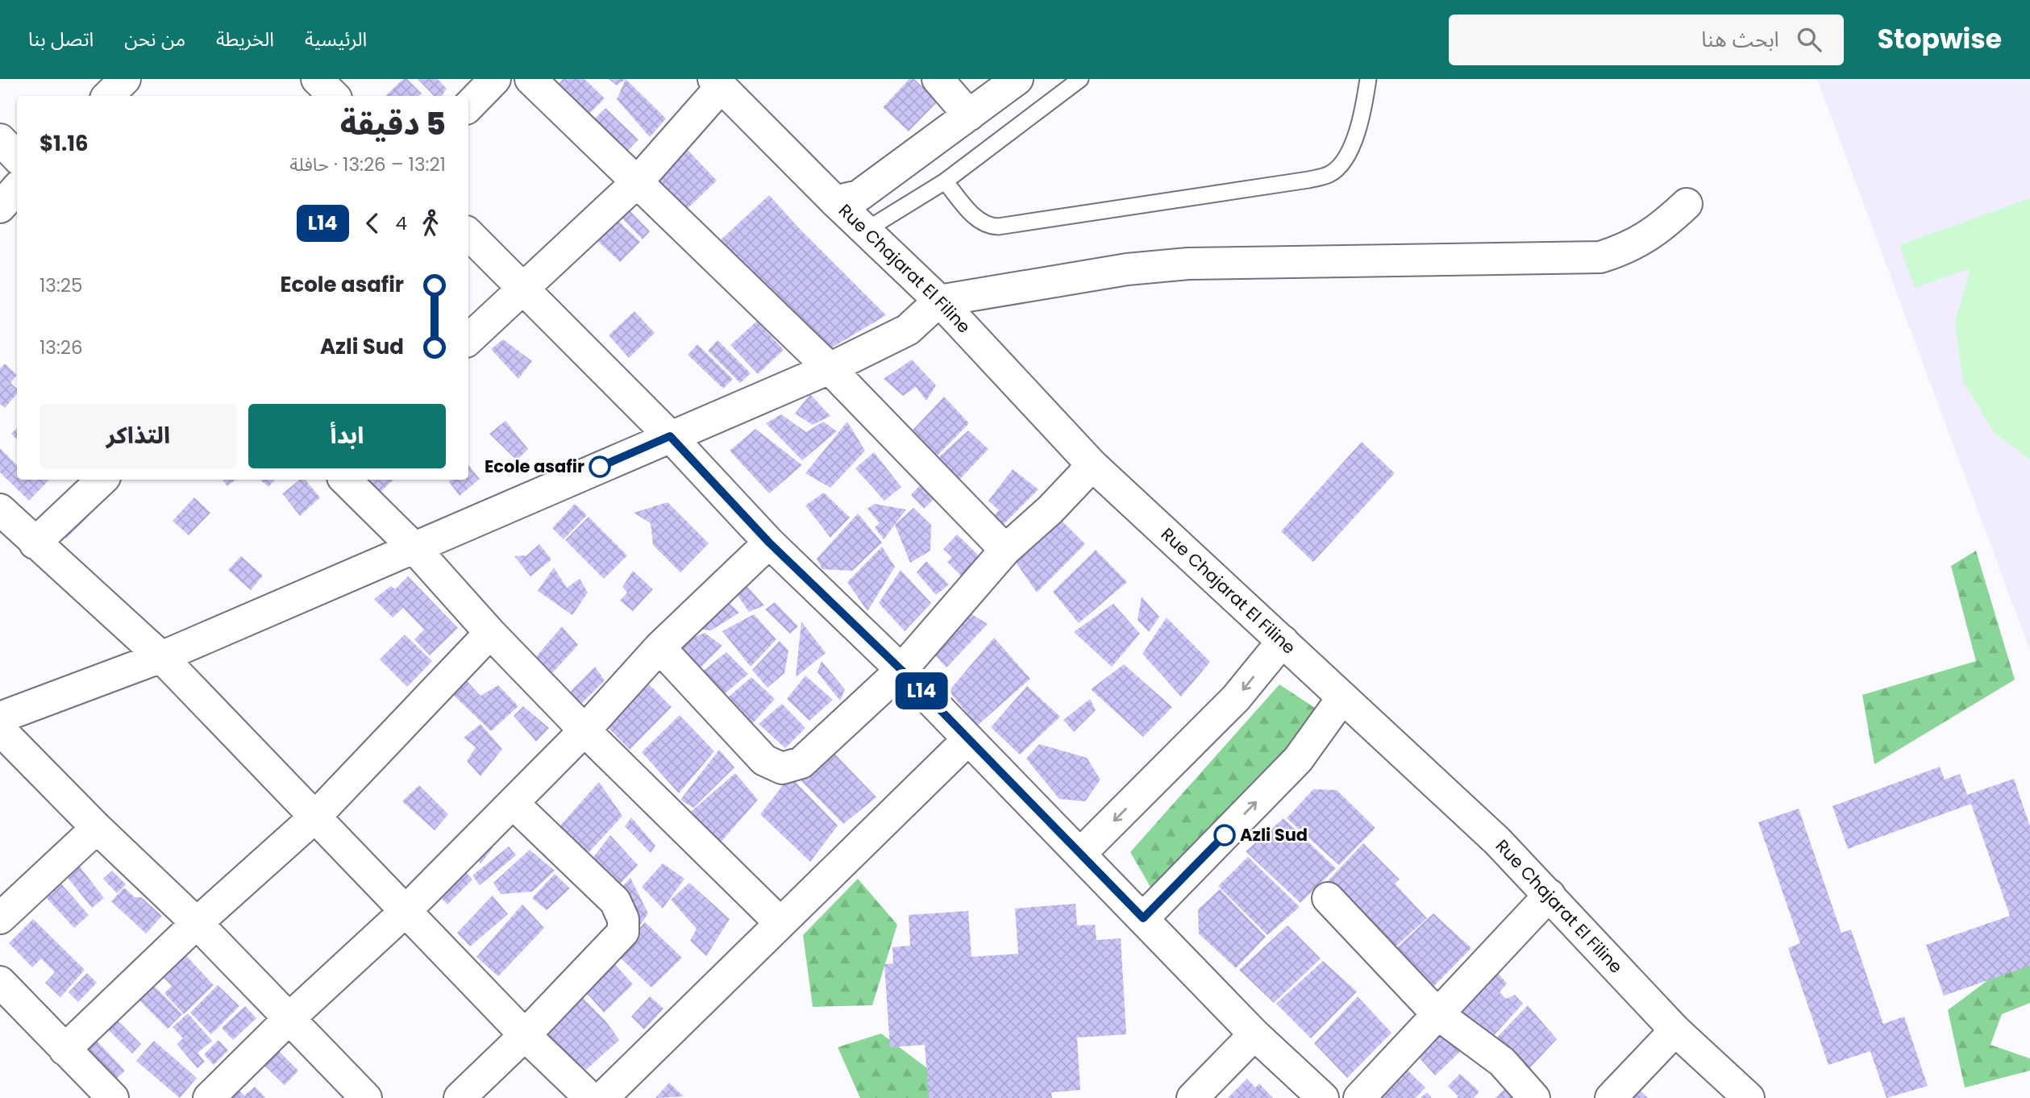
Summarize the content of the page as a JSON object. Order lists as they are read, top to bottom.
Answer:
{
  "streets": {
    "street": ["Rue Chajarat El Filine"]
  },
  "places": ["Ecole asafir", "Azli Sud"],
  "lines": ["bus line L14"],
  "page": {
    "header": "Stopwise",
    "search": "ابحث هنا",
    "nav": [
      "الرئيسية",
      "الخريطة",
      "من نحن",
      "اتصل بنا"
    ],
    "on_map": "L14",
    "heading": ["5 دقيقة", "13:21 – 13:26 · حافلة", "$1.16"],
    "legs": ["4", "L14"],
    "list": [
      {
        "name": "Ecole asafir",
        "value": "13:25"
      },
      {
        "name": "Azli Sud",
        "value": "13:26"
      }
    ],
    "buttons": ["ابدأ", "التذاكر"]
  }
}
